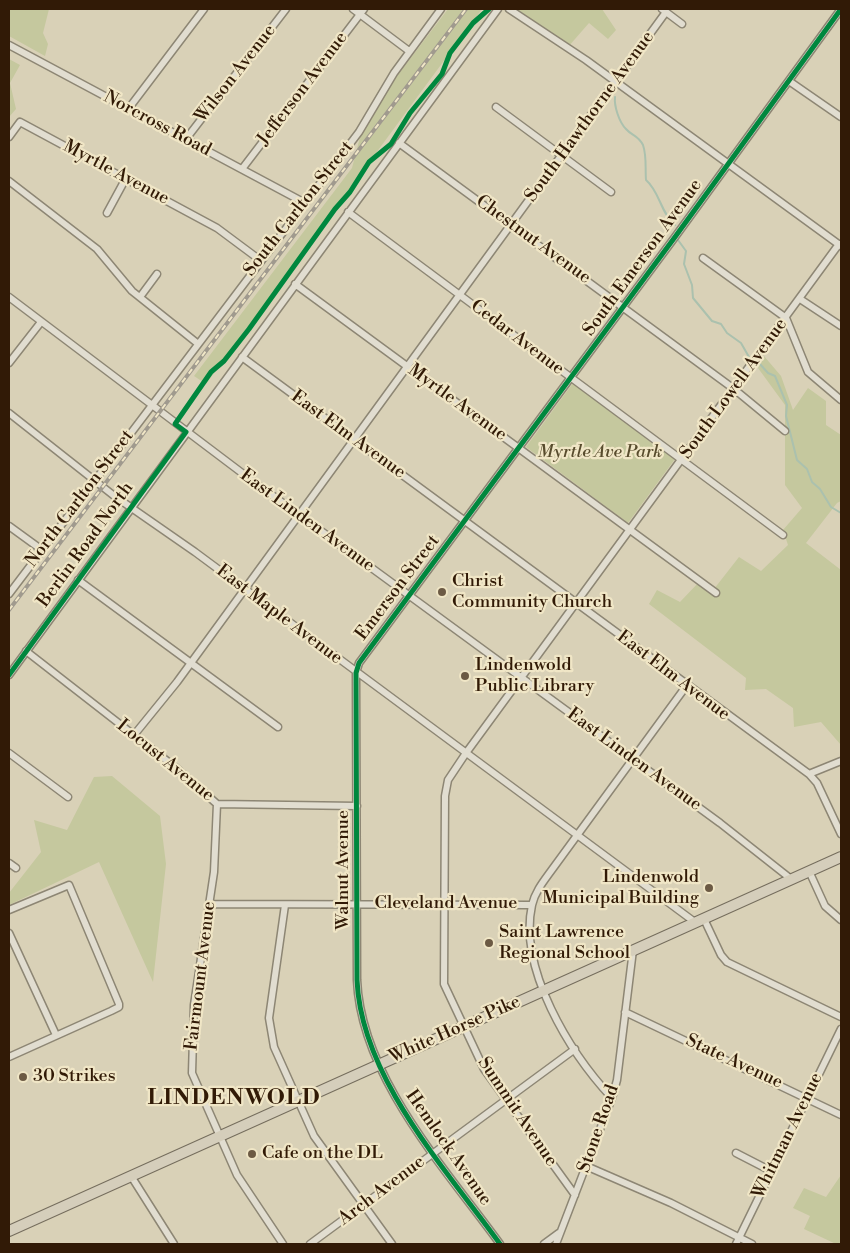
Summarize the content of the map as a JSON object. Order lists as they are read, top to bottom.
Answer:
{
  "streets": {
    "highway": ["White Horse Pike"],
    "street": [
      "Wilson Avenue",
      "Jefferson Avenue",
      "South Hawthorne Avenue",
      "Norcross Road",
      "Myrtle Avenue",
      "South Carlton Street",
      "Chestnut Avenue",
      "South Emerson Avenue",
      "Cedar Avenue",
      "South Lowell Avenue",
      "East Elm Avenue",
      "North Carlton Street",
      "East Linden Avenue",
      "Berlin Road North",
      "Emerson Street",
      "East Maple Avenue",
      "Locust Avenue",
      "Walnut Avenue",
      "Cleveland Avenue",
      "Fairmount Avenue",
      "State Avenue",
      "Summit Avenue",
      "Stone Road",
      "Whitman Avenue",
      "Hemlock Avenue",
      "Arch Avenue"
    ]
  },
  "crossings": [
    ["Wilson Avenue", "Norcross Road"],
    ["Jefferson Avenue", "Norcross Road"],
    ["South Hawthorne Avenue", "Myrtle Avenue"],
    ["South Hawthorne Avenue", "Chestnut Avenue"],
    ["South Hawthorne Avenue", "Cedar Avenue"],
    ["South Hawthorne Avenue", "East Elm Avenue"],
    ["South Hawthorne Avenue", "East Linden Avenue"],
    ["South Hawthorne Avenue", "East Maple Avenue"],
    ["South Hawthorne Avenue", "Locust Avenue"],
    ["Norcross Road", "South Carlton Street"],
    ["Myrtle Avenue", "South Carlton Street"],
    ["Myrtle Avenue", "South Emerson Avenue"],
    ["Myrtle Avenue", "South Lowell Avenue"],
    ["Myrtle Avenue", "Berlin Road North"],
    ["South Carlton Street", "North Carlton Street"],
    ["South Carlton Street", "East Linden Avenue"],
    ["Chestnut Avenue", "South Emerson Avenue"],
    ["Chestnut Avenue", "South Lowell Avenue"],
    ["Chestnut Avenue", "Berlin Road North"],
    ["South Emerson Avenue", "Cedar Avenue"],
    ["South Emerson Avenue", "East Elm Avenue"],
    ["South Emerson Avenue", "Emerson Street"],
    ["Cedar Avenue", "South Lowell Avenue"],
    ["Cedar Avenue", "Berlin Road North"],
    ["South Lowell Avenue", "East Elm Avenue"],
    ["South Lowell Avenue", "East Linden Avenue"],
    ["South Lowell Avenue", "East Maple Avenue"],
    ["South Lowell Avenue", "Summit Avenue"],
    ["East Elm Avenue", "Berlin Road North"],
    ["East Elm Avenue", "Emerson Street"],
    ["North Carlton Street", "East Linden Avenue"],
    ["North Carlton Street", "East Maple Avenue"],
    ["East Linden Avenue", "Berlin Road North"],
    ["East Linden Avenue", "Emerson Street"],
    ["East Linden Avenue", "White Horse Pike"],
    ["Berlin Road North", "East Maple Avenue"],
    ["Berlin Road North", "Locust Avenue"],
    ["Emerson Street", "East Maple Avenue"],
    ["Emerson Street", "Walnut Avenue"],
    ["East Maple Avenue", "Walnut Avenue"],
    ["East Maple Avenue", "White Horse Pike"],
    ["Locust Avenue", "Walnut Avenue"],
    ["Locust Avenue", "Fairmount Avenue"],
    ["Walnut Avenue", "Cleveland Avenue"],
    ["Walnut Avenue", "White Horse Pike"],
    ["Walnut Avenue", "Hemlock Avenue"],
    ["Cleveland Avenue", "Fairmount Avenue"],
    ["Cleveland Avenue", "Summit Avenue"],
    ["Fairmount Avenue", "White Horse Pike"],
    ["White Horse Pike", "Summit Avenue"],
    ["White Horse Pike", "Stone Road"],
    ["White Horse Pike", "Hemlock Avenue"],
    ["State Avenue", "Stone Road"],
    ["State Avenue", "Whitman Avenue"],
    ["Summit Avenue", "Stone Road"],
    ["Summit Avenue", "Arch Avenue"],
    ["Hemlock Avenue", "Arch Avenue"]
  ],
  "districts": ["LINDENWOLD"],
  "parks": ["Myrtle Ave Park"],
  "places": [
    "Christ Community Church",
    "Lindenwold Public Library",
    "Lindenwold Municipal Building",
    "Saint Lawrence Regional School",
    "30 Strikes",
    "Cafe on the DL"
  ]
}
